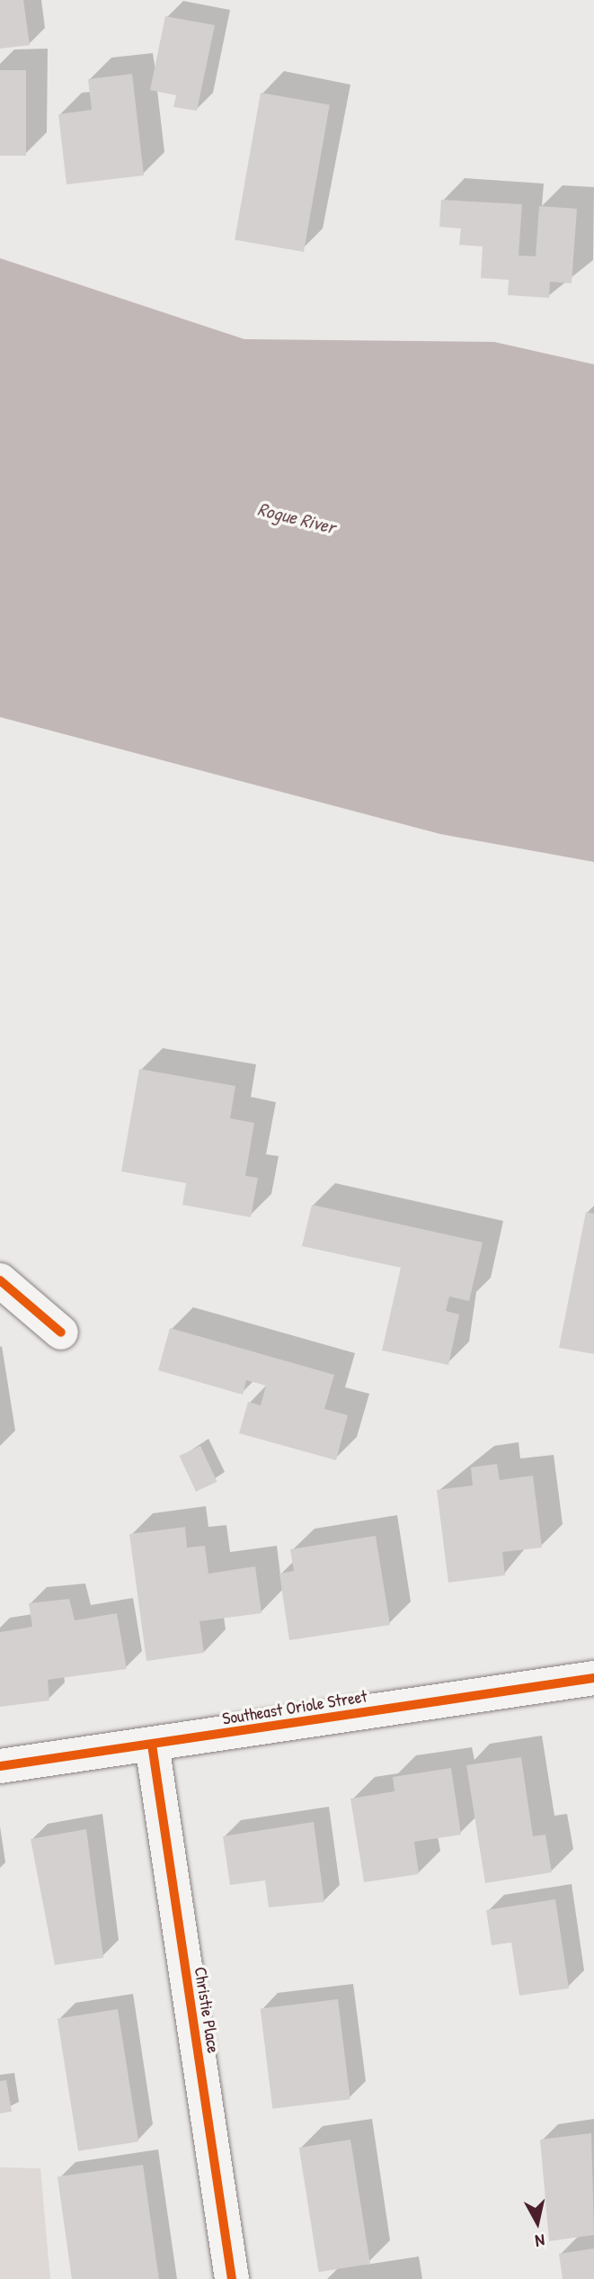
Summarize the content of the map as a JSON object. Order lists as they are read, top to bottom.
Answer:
{
  "streets": {
    "street": ["Southeast Oriole Street", "Christie Place"]
  },
  "crossings": [
    ["Southeast Oriole Street", "Christie Place"]
  ],
  "water": ["Rogue River"],
  "north": "bottom"
}
